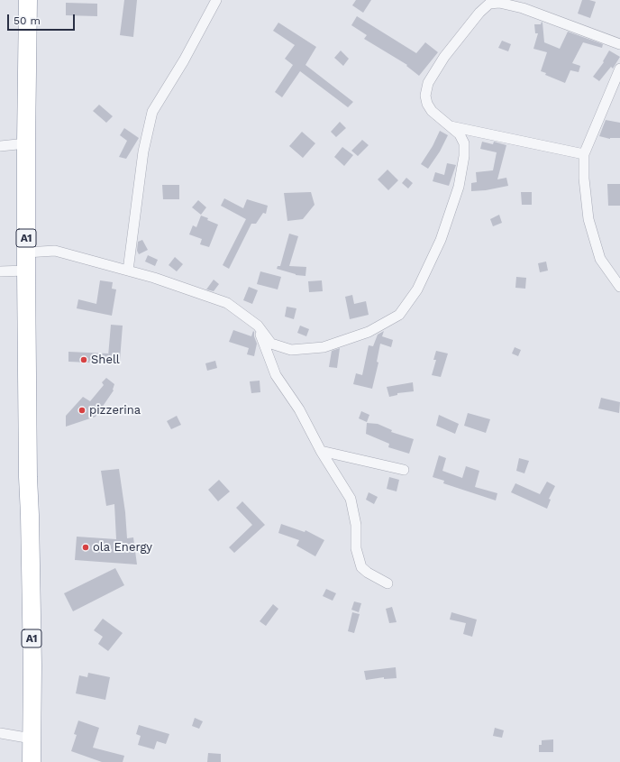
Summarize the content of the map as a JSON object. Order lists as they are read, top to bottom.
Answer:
{
  "streets": {
    "highway": ["A1"]
  },
  "places": ["Shell", "pizzerina", "ola Energy"],
  "scale_bar": "50 m"
}
